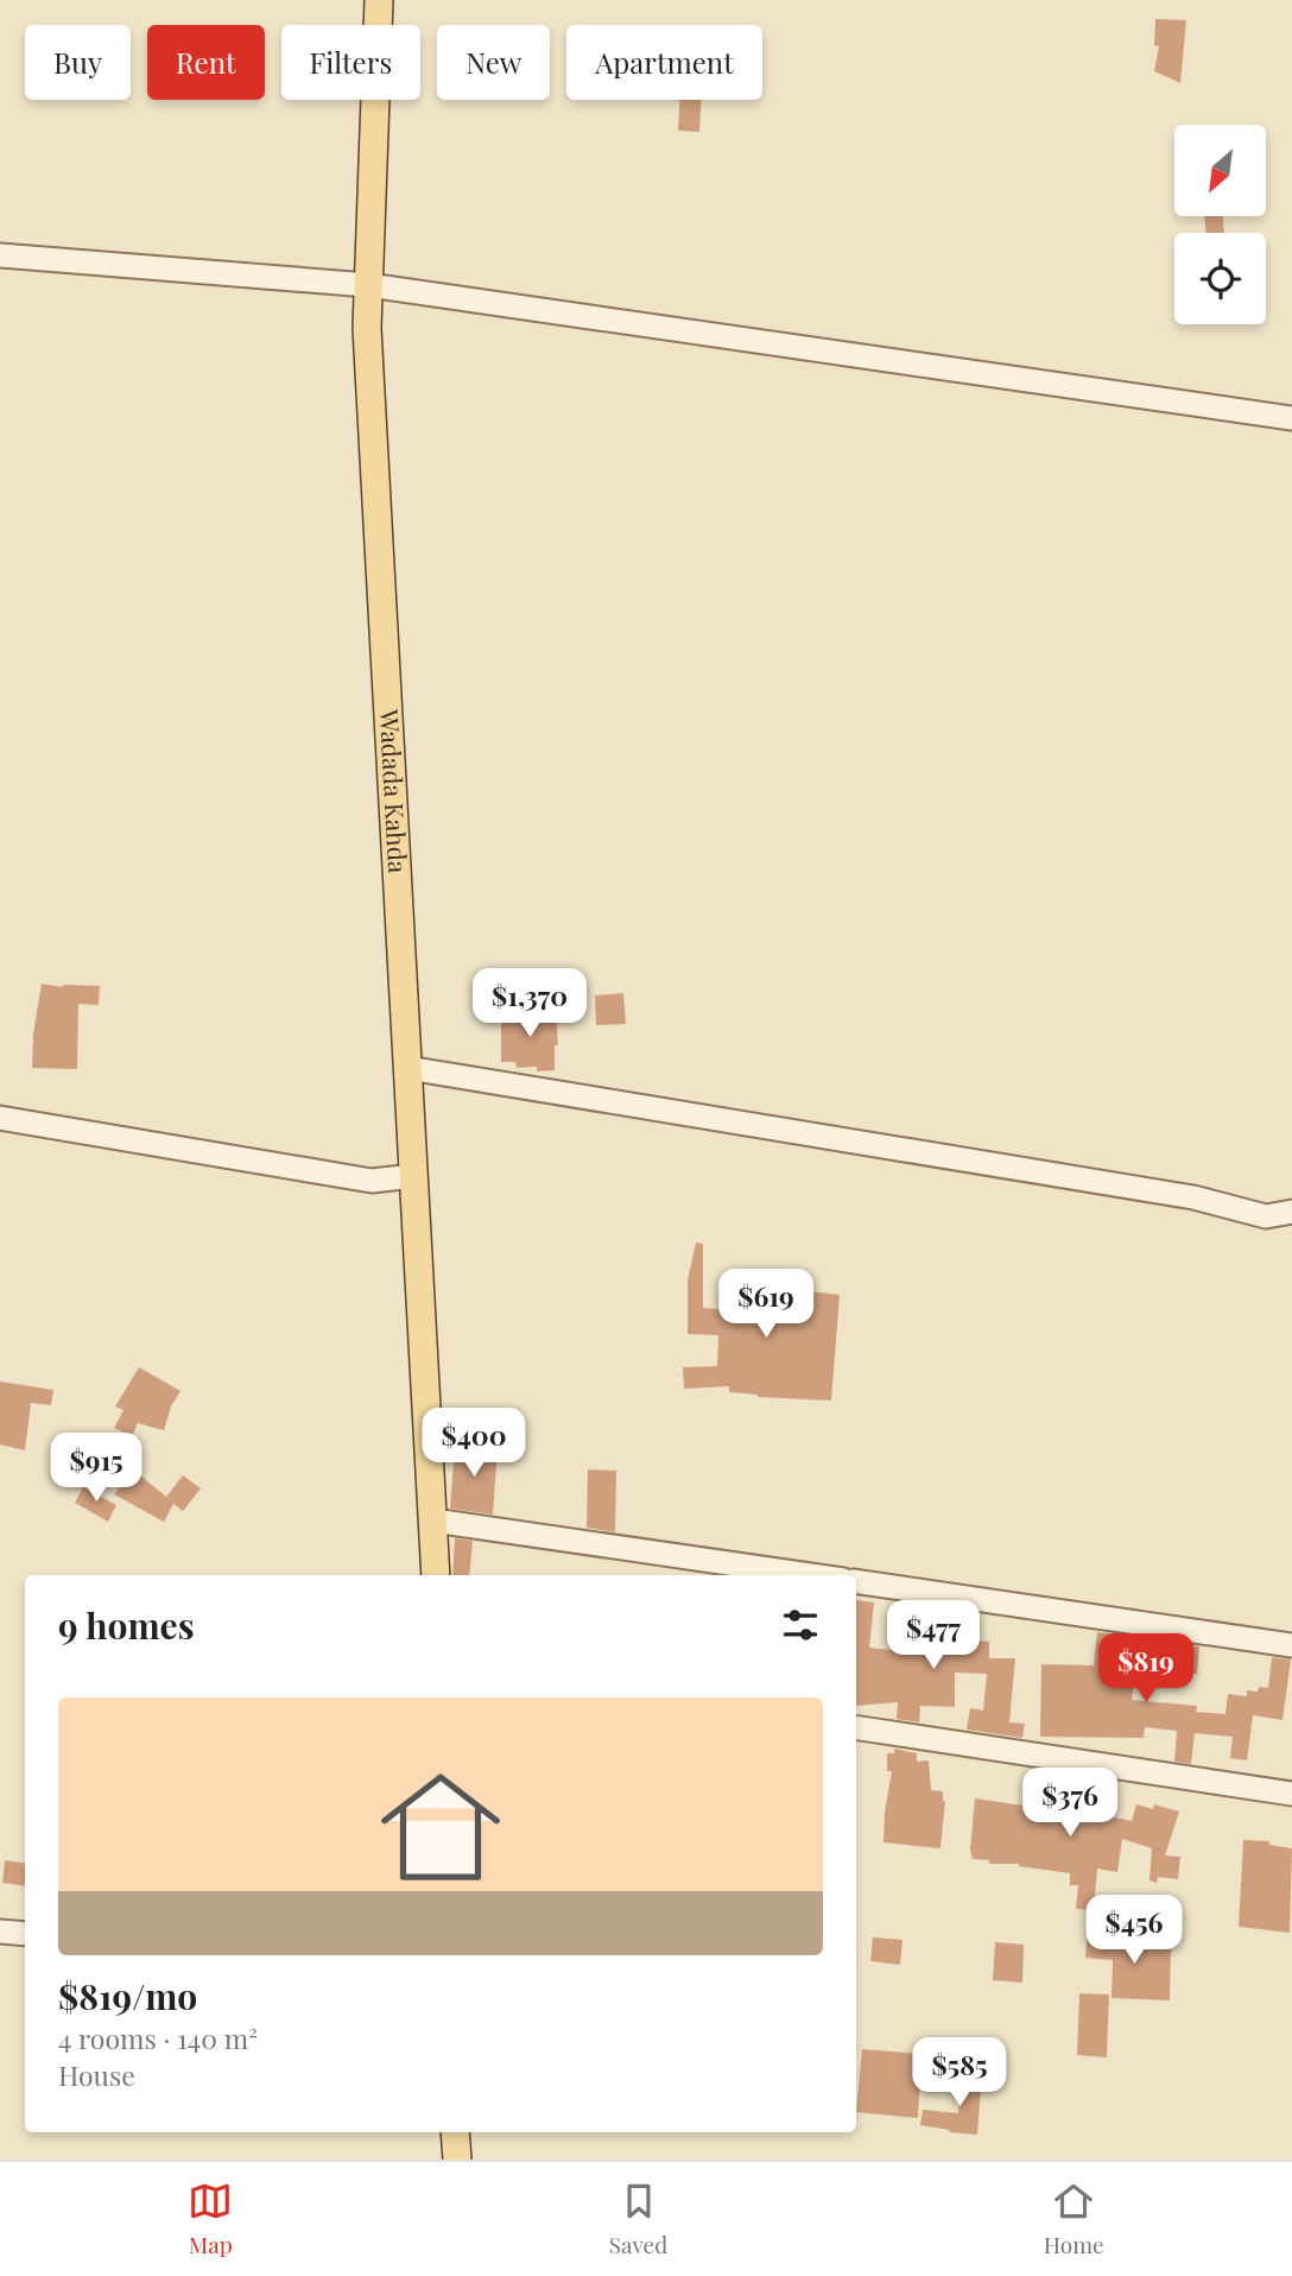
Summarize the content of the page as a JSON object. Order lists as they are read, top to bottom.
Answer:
{
  "streets": {
    "main road": ["Wadada Kahda"]
  },
  "north": "bottom left",
  "page": {
    "chip": [
      "Buy",
      "Rent",
      "Filters",
      "New",
      "Apartment"
    ],
    "price": [
      "$1,370",
      "$619",
      "$400",
      "$915",
      "$477",
      "$819",
      "$376",
      "$456",
      "$585"
    ],
    "heading": "9 homes",
    "list": [
      {
        "name": "$819/mo",
        "note": "4 rooms · 140 m² · House"
      }
    ],
    "tabs": ["Map", "Saved", "Home"]
  }
}
